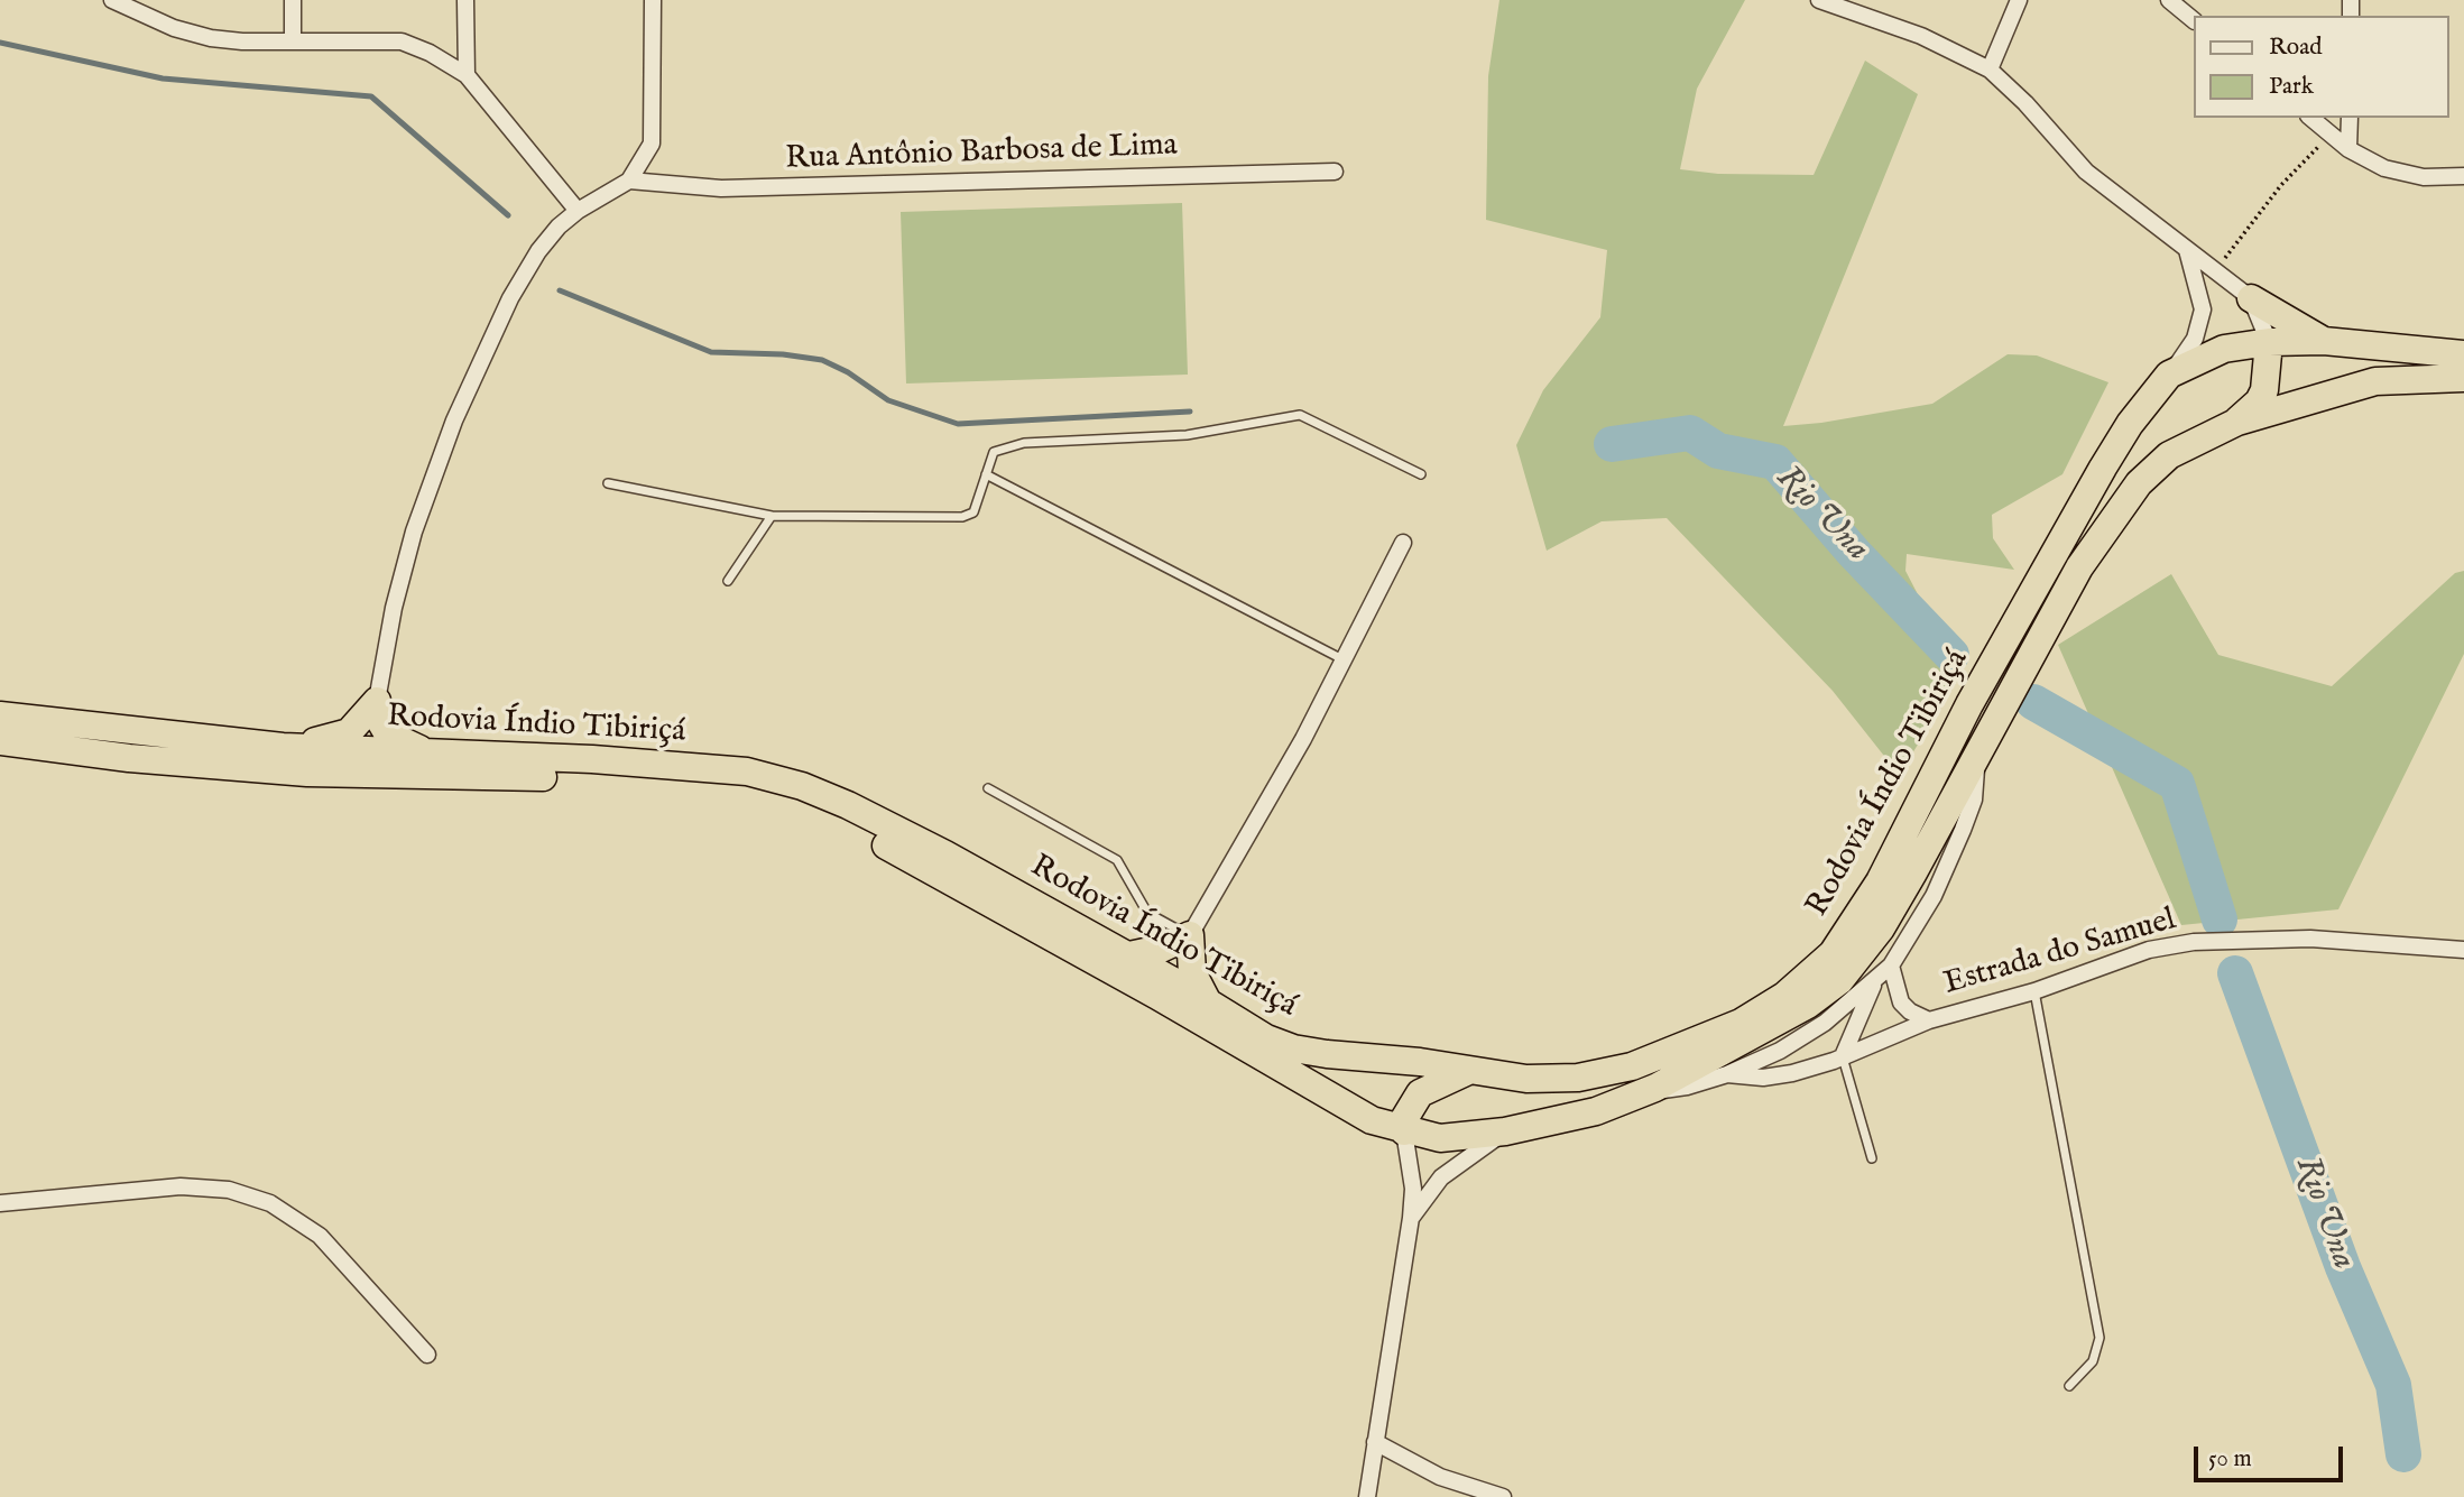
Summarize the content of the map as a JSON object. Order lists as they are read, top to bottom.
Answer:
{
  "streets": {
    "highway": ["Rodovia Índio Tibiriçá"],
    "street": ["Rua Antônio Barbosa de Lima", "Estrada do Samuel"]
  },
  "crossings": [
    ["Rodovia Índio Tibiriçá", "Estrada do Samuel"]
  ],
  "water": ["Rio Una"],
  "legend": ["Road", "Park"],
  "scale_bar": "50 m"
}
